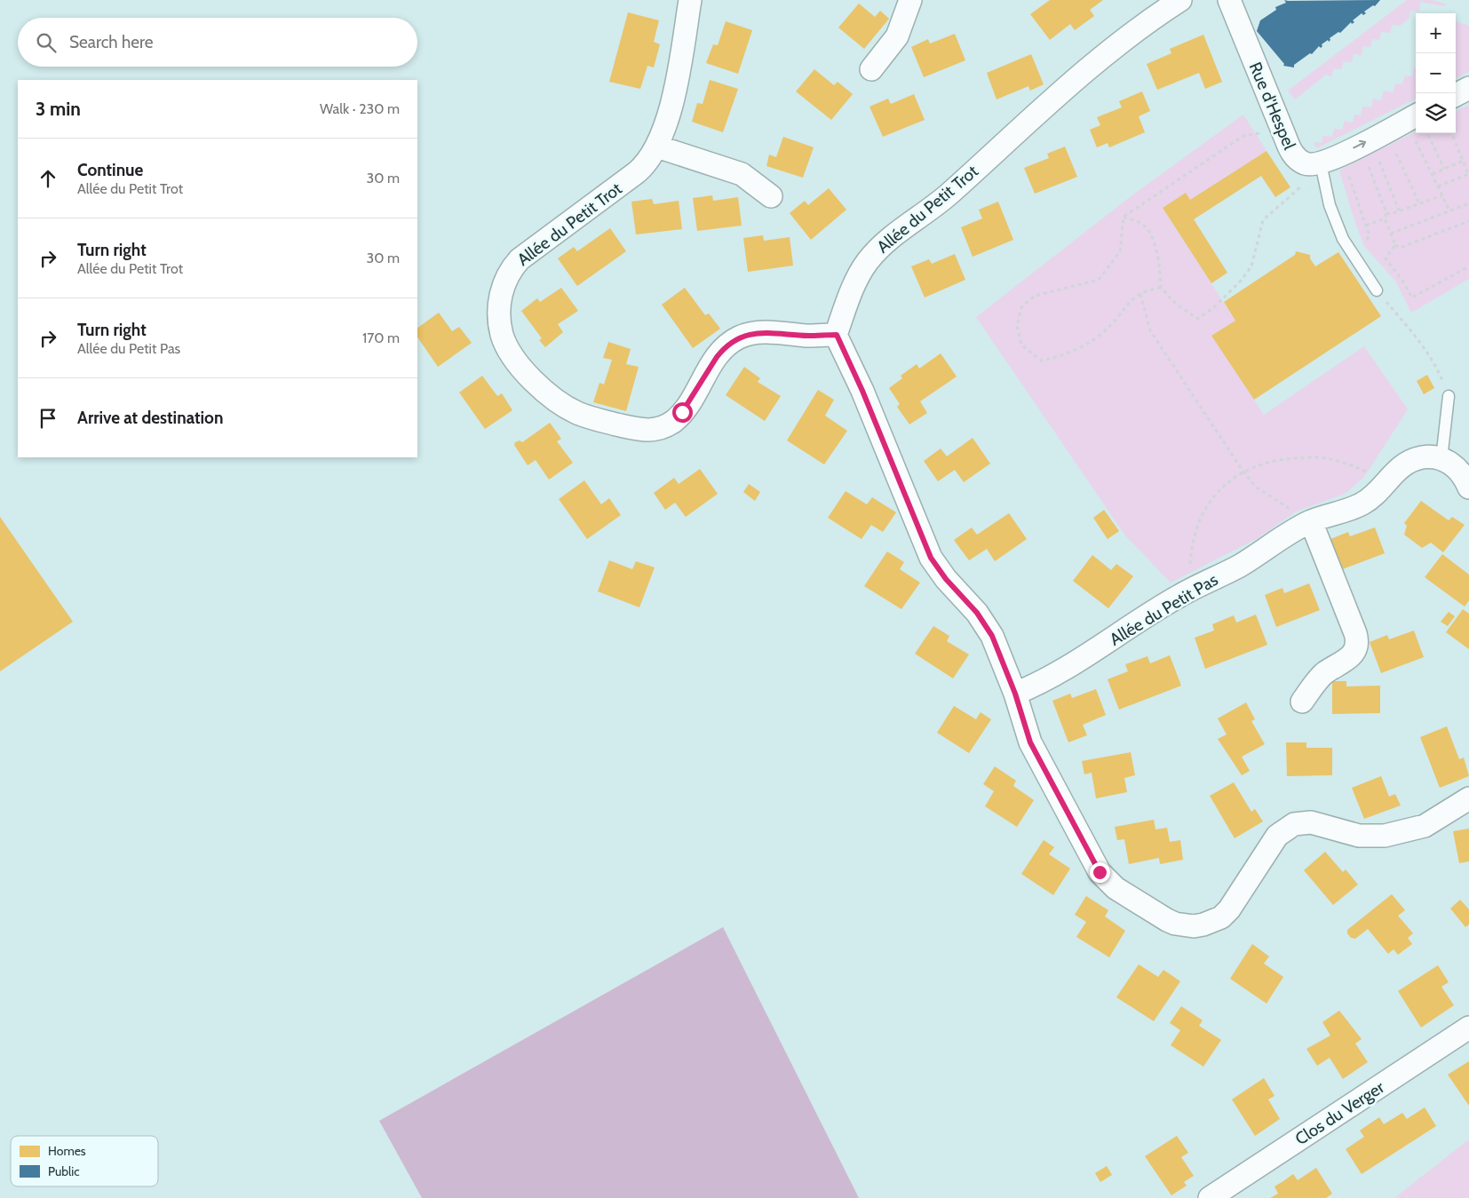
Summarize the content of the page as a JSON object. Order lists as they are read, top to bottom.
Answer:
{
  "streets": {
    "street": [
      "Rue d'Hespel",
      "Allée du Petit Trot",
      "Allée du Petit Pas",
      "Clos du Verger"
    ]
  },
  "legend": ["Homes", "Public"],
  "page": {
    "map_buttons": ["+", "−"],
    "search": "Search here",
    "heading": ["3 min", "Walk · 230 m"],
    "list": [
      ["Continue", "Allée du Petit Trot", "30 m"],
      ["Turn right", "Allée du Petit Trot", "30 m"],
      ["Turn right", "Allée du Petit Pas", "170 m"],
      "Arrive at destination"
    ]
  }
}
